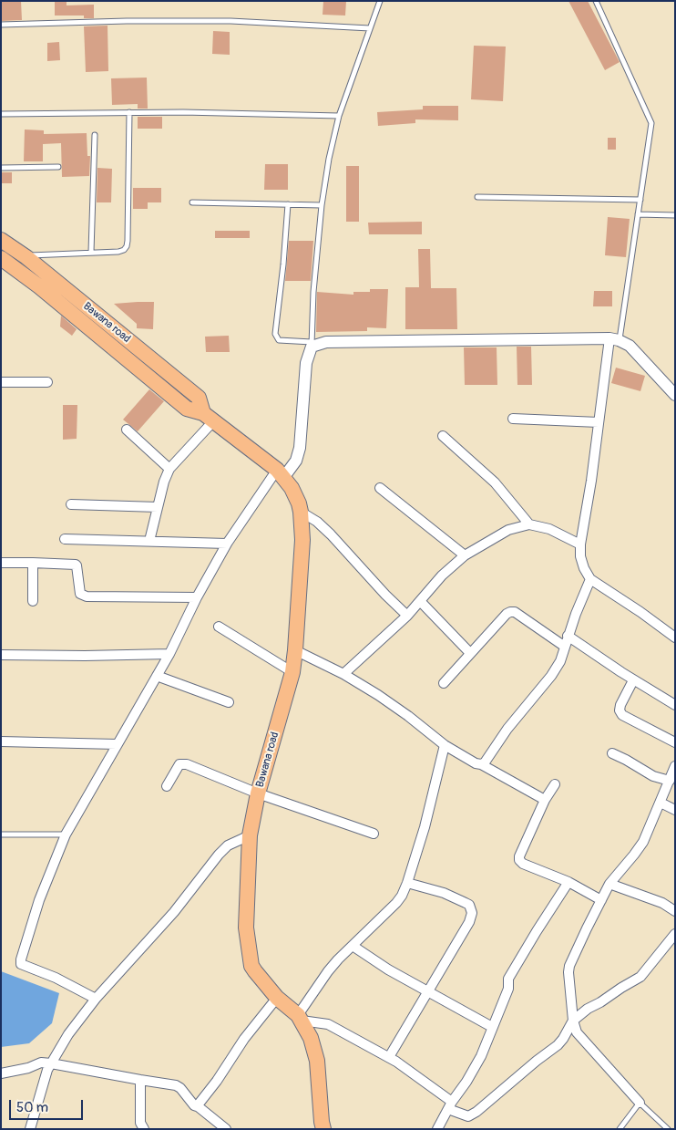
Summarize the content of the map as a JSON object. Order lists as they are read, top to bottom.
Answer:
{
  "streets": {
    "main road": ["Bawana road"]
  },
  "scale_bar": "50 m"
}
